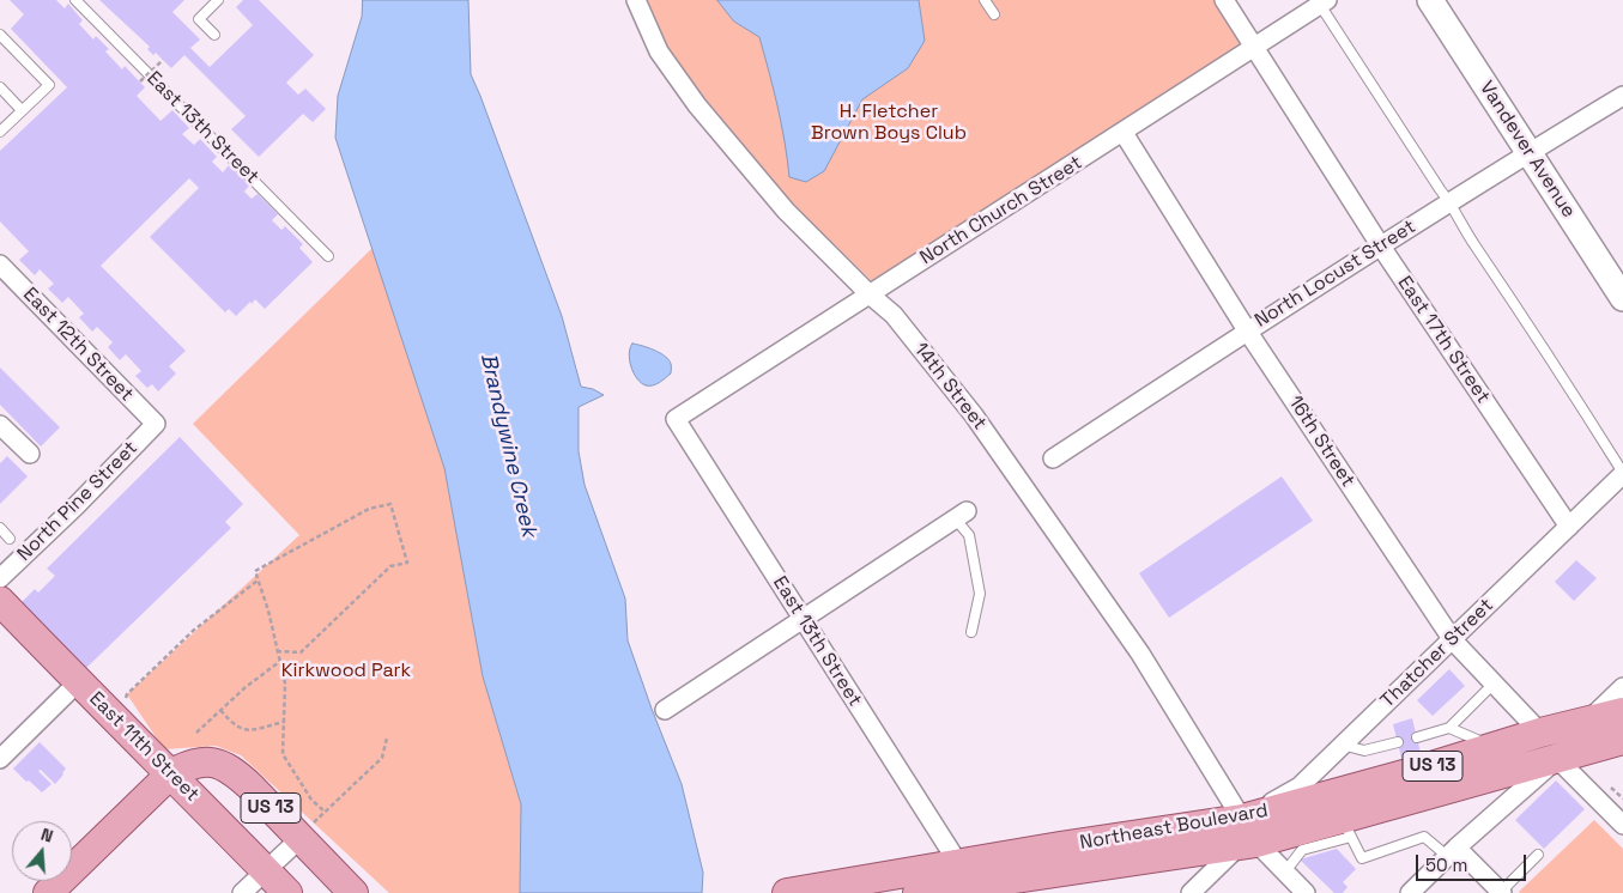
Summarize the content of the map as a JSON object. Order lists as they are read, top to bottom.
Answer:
{
  "streets": {
    "main road": ["East 11th Street", "US 13", "Northeast Boulevard"],
    "street": [
      "East 13th Street",
      "Vandever Avenue",
      "North Church Street",
      "North Locust Street",
      "East 17th Street",
      "East 12th Street",
      "14th Street",
      "16th Street",
      "North Pine Street",
      "Thatcher Street"
    ]
  },
  "crossings": [
    ["East 13th Street", "North Church Street"],
    ["East 13th Street", "Northeast Boulevard"],
    ["Vandever Avenue", "North Locust Street"],
    ["North Church Street", "East 17th Street"],
    ["North Church Street", "14th Street"],
    ["North Church Street", "16th Street"],
    ["North Locust Street", "East 17th Street"],
    ["North Locust Street", "16th Street"],
    ["East 17th Street", "Thatcher Street"],
    ["East 12th Street", "North Pine Street"],
    ["14th Street", "Thatcher Street"],
    ["14th Street", "Northeast Boulevard"],
    ["16th Street", "Thatcher Street"],
    ["16th Street", "Northeast Boulevard"],
    ["Thatcher Street", "Northeast Boulevard"],
    ["East 11th Street", "US 13"]
  ],
  "water": ["Brandywine Creek"],
  "parks": ["H. Fletcher Brown Boys Club", "Kirkwood Park"],
  "scale_bar": "50 m",
  "north": "top"
}
